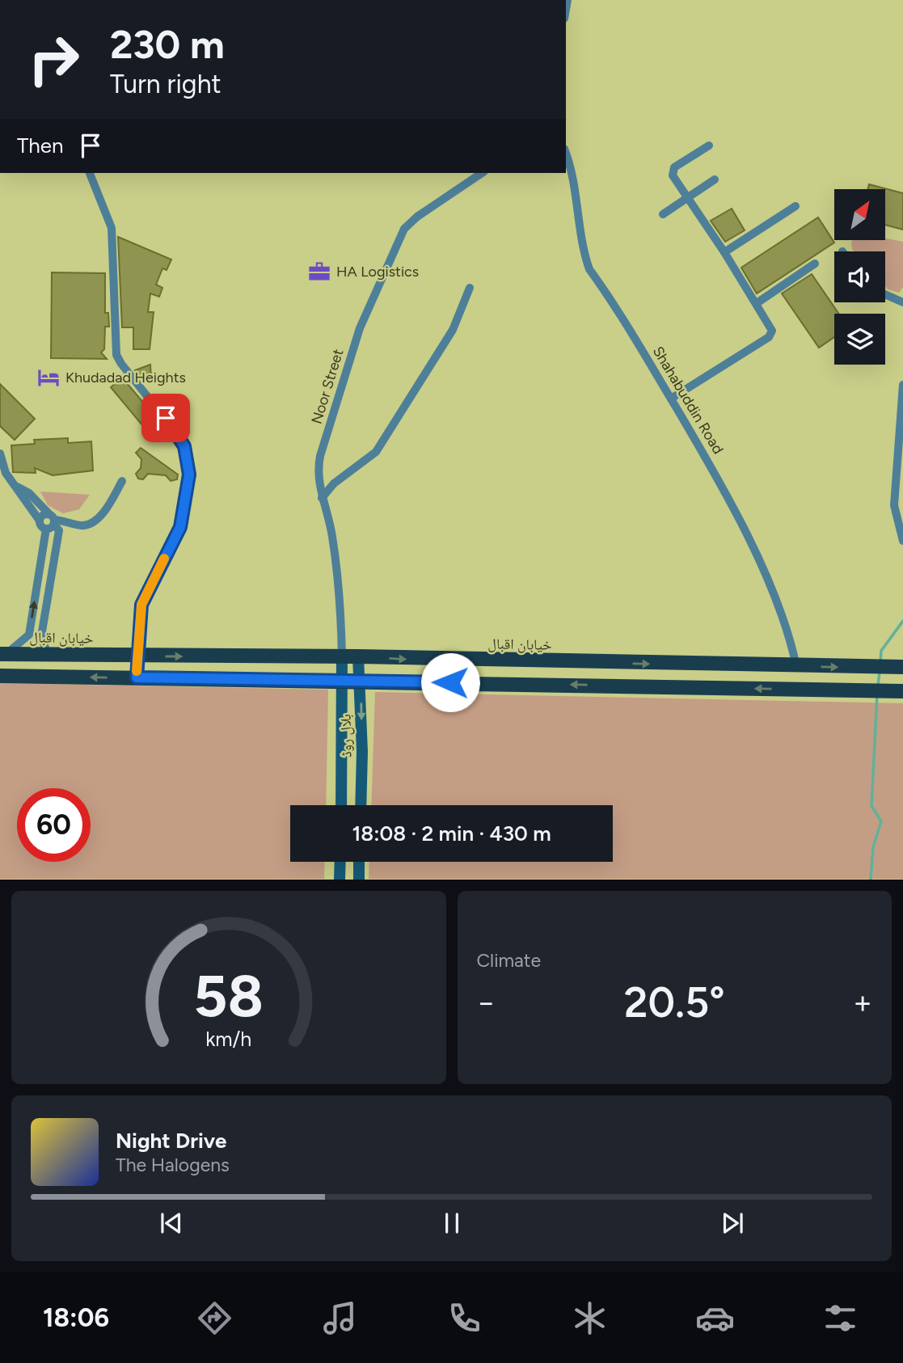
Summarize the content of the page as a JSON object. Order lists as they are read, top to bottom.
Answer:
{
  "streets": {
    "main road": ["خیابان اقبال"],
    "street": ["Noor Street", "Shahabuddin Road", "ہلال روڈ"]
  },
  "crossings": [
    ["Noor Street", "خیابان اقبال"],
    ["Noor Street", "ہلال روڈ"],
    ["Shahabuddin Road", "خیابان اقبال"],
    ["خیابان اقبال", "ہلال روڈ"]
  ],
  "places": {
    "office": ["HA Logistics"],
    "hotel": ["Khudadad Heights"]
  },
  "north": "top right",
  "page": {
    "turn": ["230 m", "Turn right"],
    "then": "Then",
    "limit": "60",
    "trip": "18:08 · 2 min · 430 m",
    "tile": "Climate",
    "heat": ["−", "20.5°", "+"],
    "song": ["Night Drive", "The Halogens"],
    "tabs": "18:06",
    "gauge": ["58", "km/h"]
  }
}
